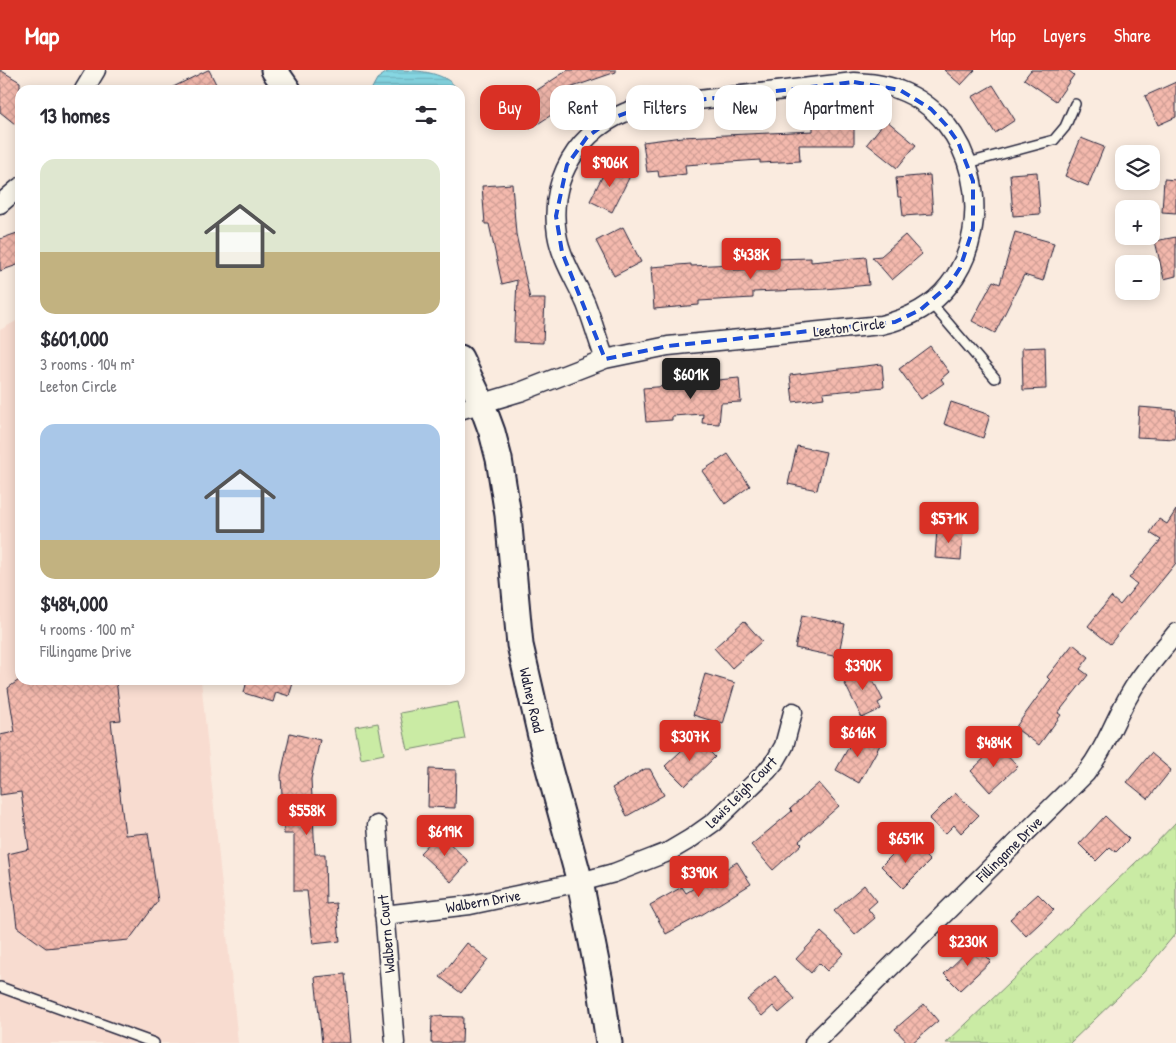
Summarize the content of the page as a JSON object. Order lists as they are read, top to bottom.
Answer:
{
  "streets": {
    "main road": ["Walney Road"],
    "street": [
      "Leeton Circle",
      "Lewis Leigh Court",
      "Fillingame Drive",
      "Walbern Drive",
      "Walbern Court"
    ]
  },
  "crossings": [
    ["Leeton Circle", "Walney Road"],
    ["Walney Road", "Lewis Leigh Court"],
    ["Walney Road", "Walbern Drive"],
    ["Lewis Leigh Court", "Walbern Drive"],
    ["Walbern Drive", "Walbern Court"]
  ],
  "page": {
    "header": "Map",
    "nav": ["Map", "Layers", "Share"],
    "chip": [
      "Buy",
      "Rent",
      "Filters",
      "New",
      "Apartment"
    ],
    "heading": "13 homes",
    "map_buttons": ["+", "−"],
    "list": [
      {
        "name": "$601,000",
        "note": "3 rooms · 104 m² · Leeton Circle"
      },
      {
        "name": "$484,000",
        "note": "4 rooms · 100 m² · Fillingame Drive"
      }
    ],
    "price": [
      "$906K",
      "$438K",
      "$601K",
      "$571K",
      "$390K",
      "$616K",
      "$307K",
      "$484K",
      "$558K",
      "$619K",
      "$651K",
      "$390K",
      "$230K"
    ]
  }
}
